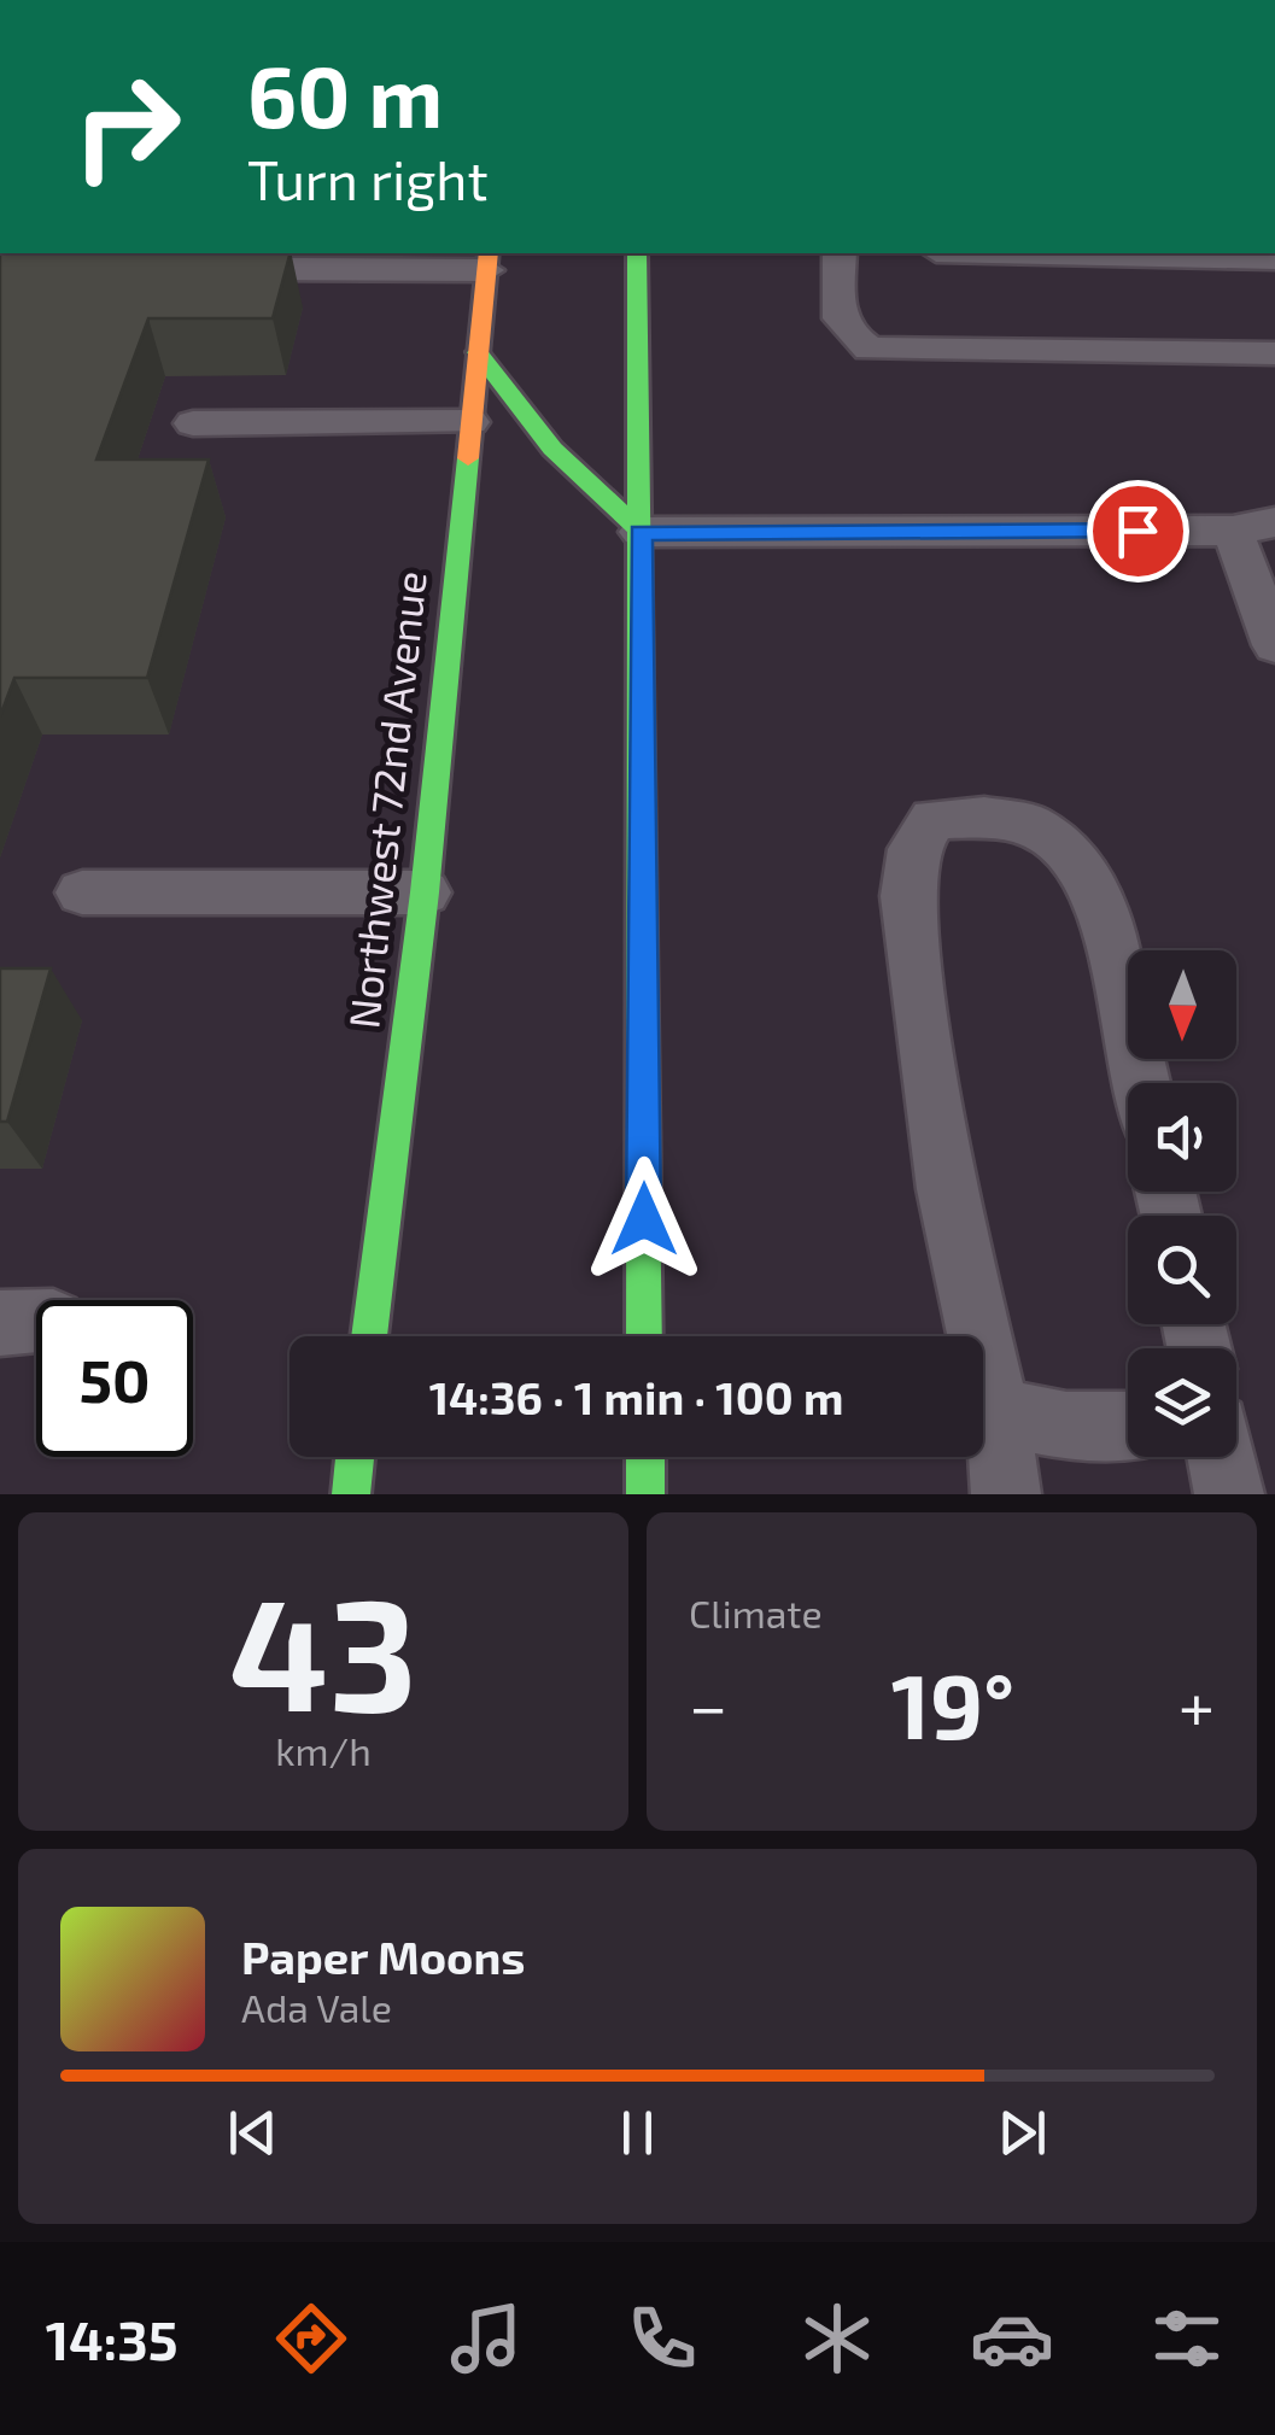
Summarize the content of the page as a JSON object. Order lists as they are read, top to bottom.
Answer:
{
  "streets": {
    "main road": ["Northwest 72nd Avenue"]
  },
  "north": "bottom",
  "page": {
    "turn": ["60 m", "Turn right"],
    "limit": "50",
    "trip": "14:36 · 1 min · 100 m",
    "tile": [
      ["43", "km/h"],
      "Climate"
    ],
    "heat": ["−", "19°", "+"],
    "song": ["Paper Moons", "Ada Vale"],
    "tabs": "14:35"
  }
}
